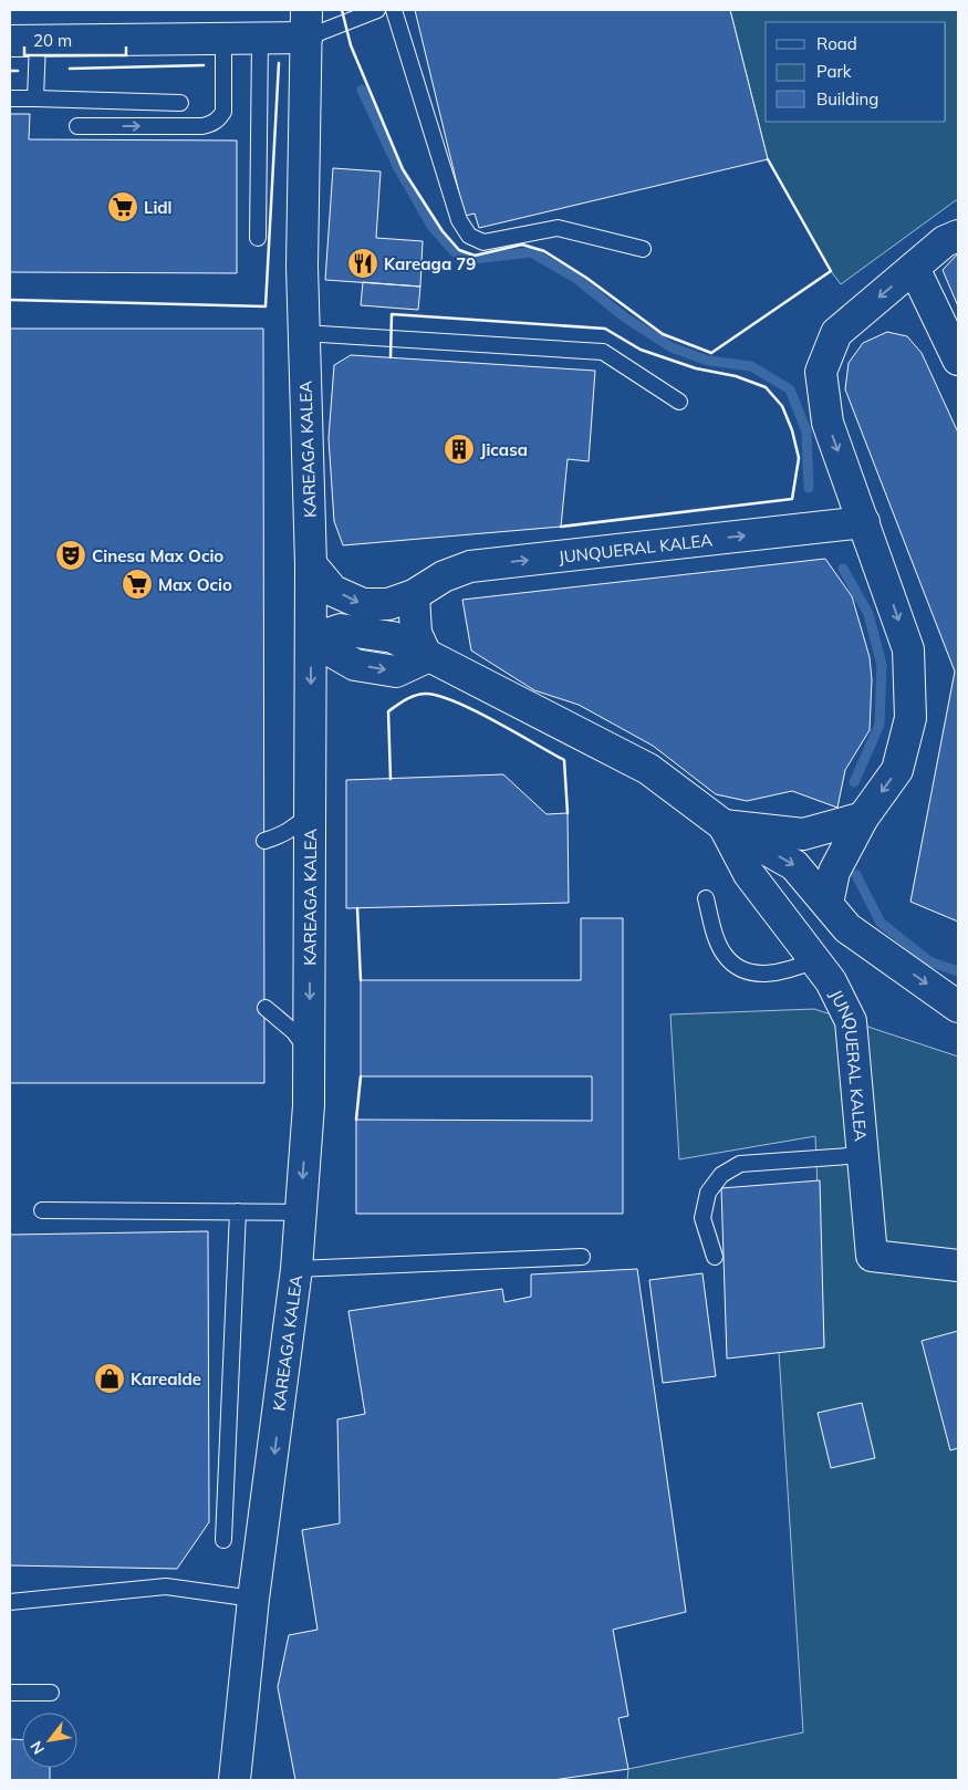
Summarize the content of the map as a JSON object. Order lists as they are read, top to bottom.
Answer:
{
  "streets": {
    "street": ["KAREAGA KALEA", "JUNQUERAL KALEA"]
  },
  "crossings": [
    ["KAREAGA KALEA", "JUNQUERAL KALEA"]
  ],
  "one_way": ["KAREAGA KALEA"],
  "places": {
    "supermarket": ["Lidl", "Max Ocio"],
    "restaurant": ["Kareaga 79"],
    "building": ["Jicasa"],
    "theatre": ["Cinesa Max Ocio"],
    "shop": ["Karealde"]
  },
  "legend": ["Road", "Park", "Building"],
  "scale_bar": "20 m",
  "north": "bottom left"
}
